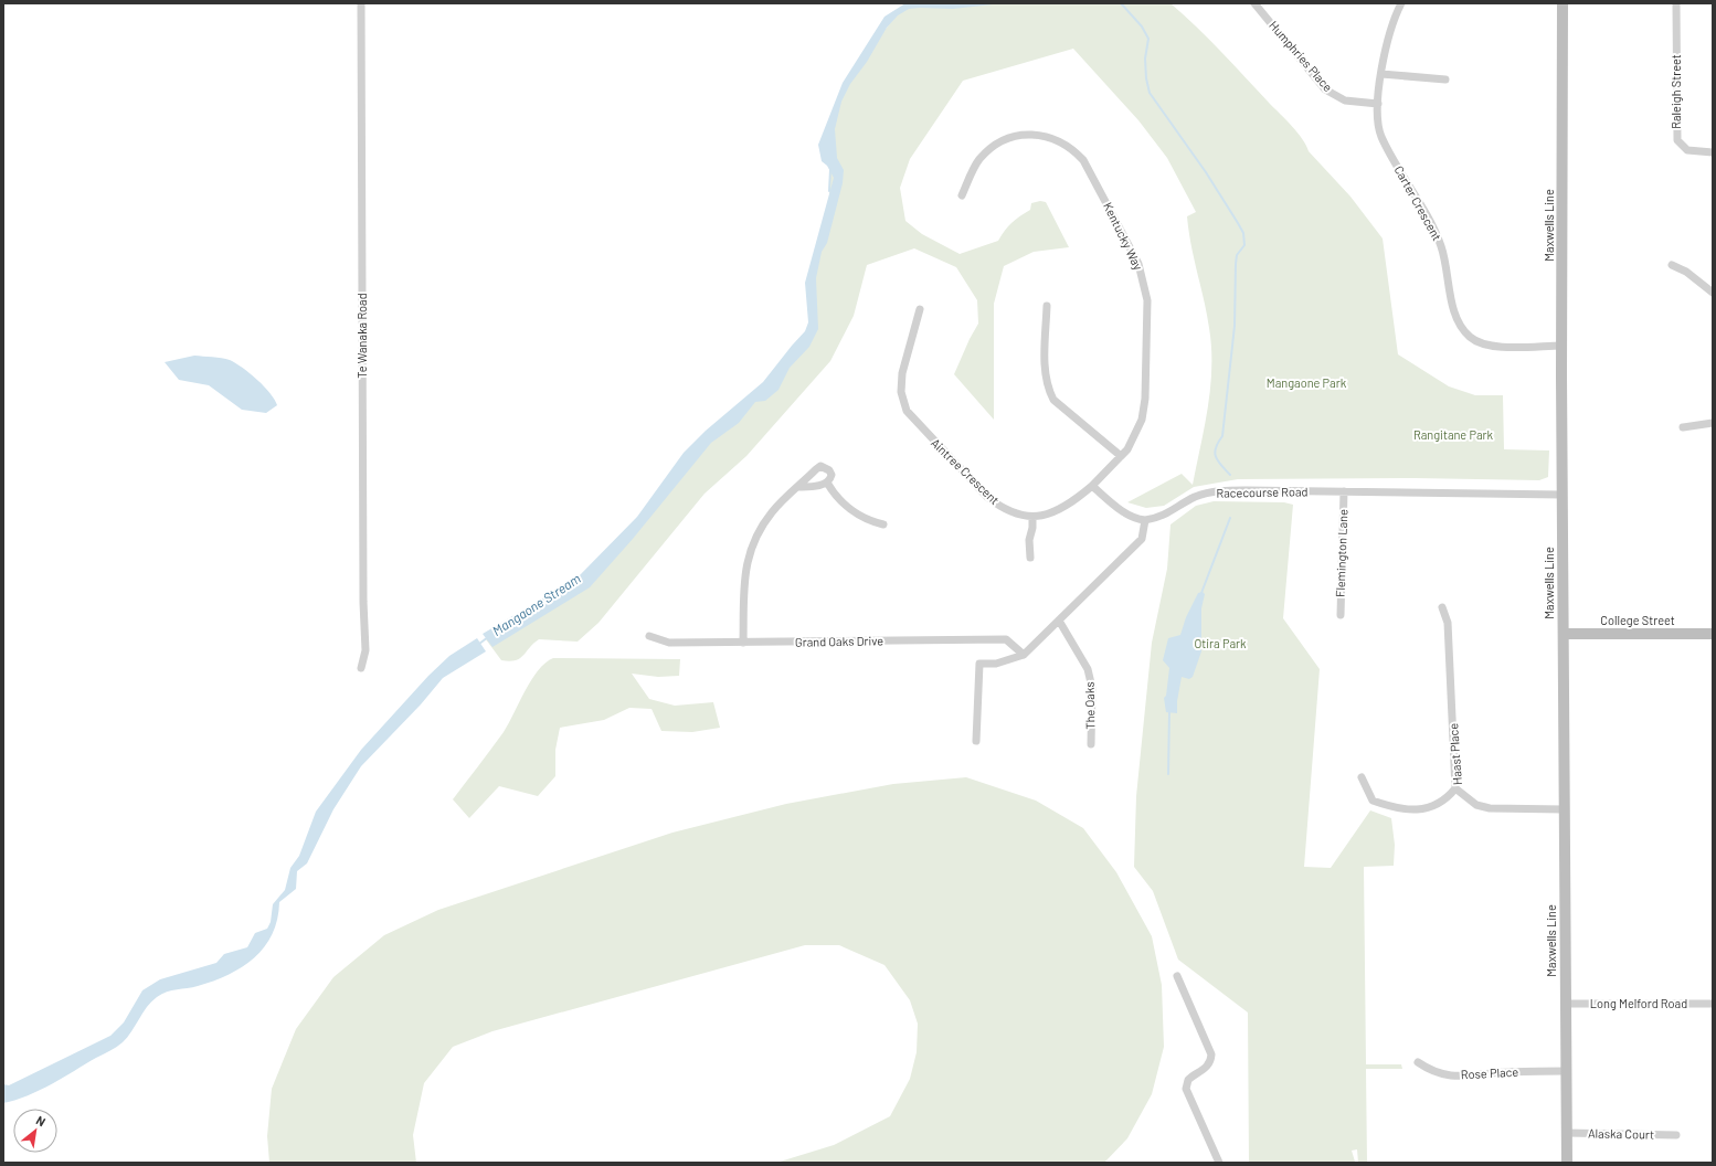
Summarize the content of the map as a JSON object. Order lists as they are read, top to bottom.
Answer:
{
  "streets": {
    "main road": ["Maxwells Line", "College Street"],
    "street": [
      "Humphries Place",
      "Raleigh Street",
      "Carter Crescent",
      "Kentucky Way",
      "Te Wanaka Road",
      "Aintree Crescent",
      "Racecourse Road",
      "Flemington Lane",
      "Grand Oaks Drive",
      "The Oaks",
      "Haast Place",
      "Long Melford Road",
      "Rose Place",
      "Alaska Court"
    ]
  },
  "crossings": [
    ["Humphries Place", "Carter Crescent"],
    ["Carter Crescent", "Maxwells Line"],
    ["Maxwells Line", "Racecourse Road"],
    ["Maxwells Line", "College Street"],
    ["Maxwells Line", "Haast Place"],
    ["Maxwells Line", "Long Melford Road"],
    ["Maxwells Line", "Rose Place"],
    ["Maxwells Line", "Alaska Court"],
    ["Kentucky Way", "Aintree Crescent"],
    ["Racecourse Road", "Flemington Lane"]
  ],
  "water": ["Mangaone Stream"],
  "parks": ["Mangaone Park", "Rangitane Park", "Otira Park"],
  "north": "top right"
}
